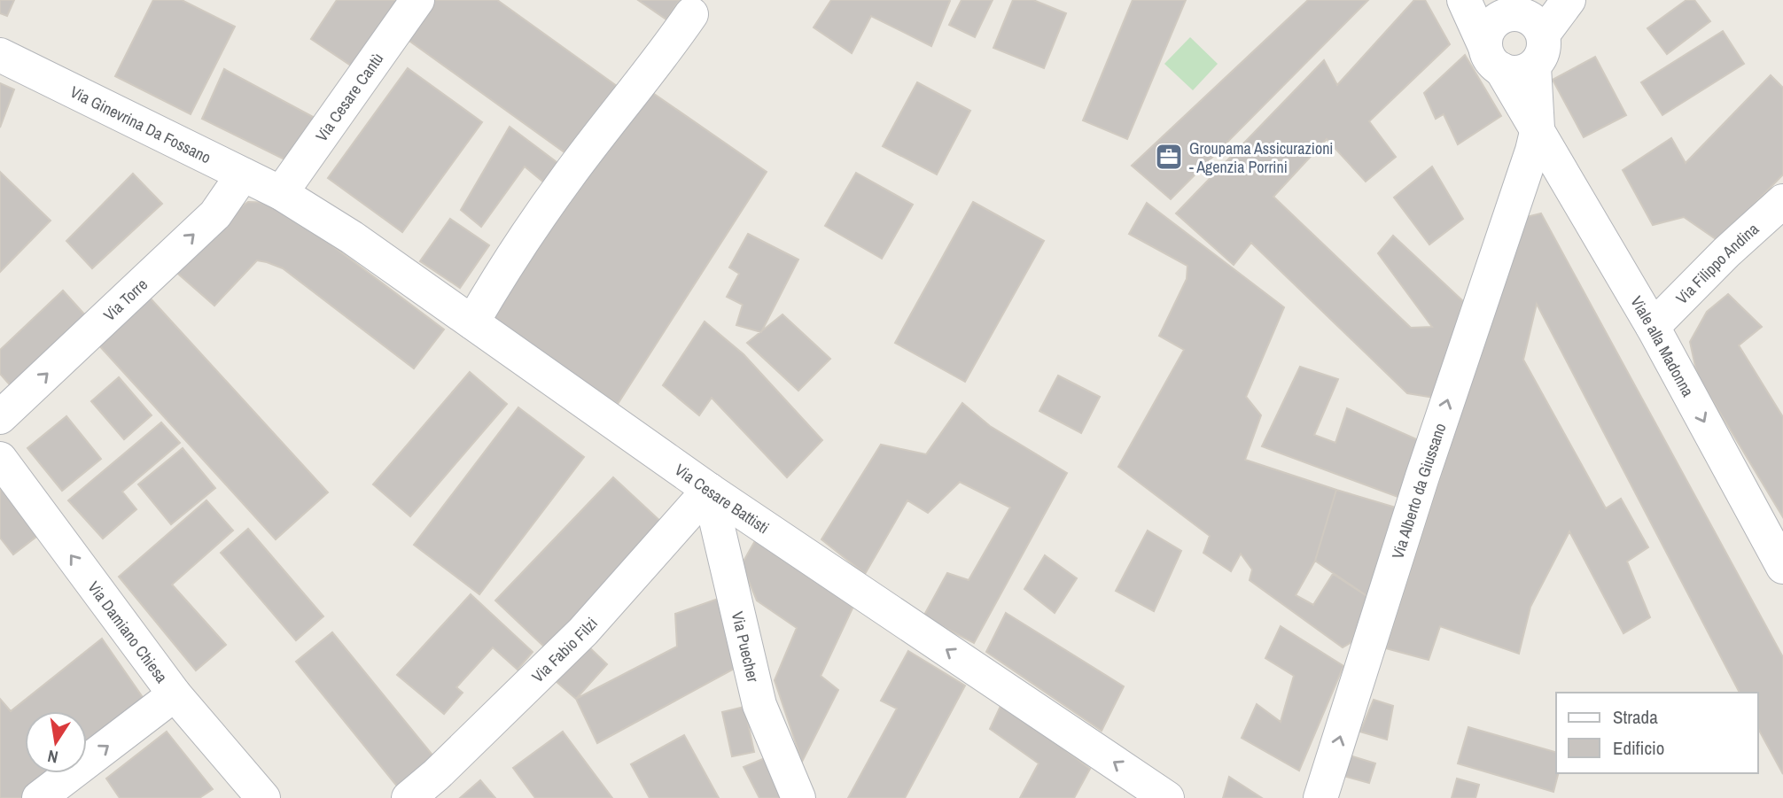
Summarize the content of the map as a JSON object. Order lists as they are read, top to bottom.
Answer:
{
  "streets": {
    "street": [
      "Via Cesare Cantù",
      "Via Ginevrina Da Fossano",
      "Via Filippo Andina",
      "Via Torre",
      "Viale alla Madonna",
      "Via Alberto da Giussano",
      "Via Cesare Battisti",
      "Via Damiano Chiesa",
      "Via Puecher",
      "Via Fabio Filzi"
    ]
  },
  "crossings": [
    ["Via Cesare Cantù", "Via Ginevrina Da Fossano"],
    ["Via Cesare Cantù", "Via Cesare Battisti"],
    ["Via Ginevrina Da Fossano", "Via Torre"],
    ["Via Ginevrina Da Fossano", "Via Cesare Battisti"],
    ["Via Filippo Andina", "Viale alla Madonna"],
    ["Viale alla Madonna", "Via Alberto da Giussano"],
    ["Via Cesare Battisti", "Via Puecher"],
    ["Via Cesare Battisti", "Via Fabio Filzi"],
    ["Via Puecher", "Via Fabio Filzi"]
  ],
  "one_way": [
    "Via Torre",
    "Viale alla Madonna",
    "Via Alberto da Giussano",
    "Via Cesare Battisti",
    "Via Damiano Chiesa"
  ],
  "places": {
    "office": ["Groupama Assicurazioni - Agenzia Porrini"]
  },
  "legend": ["Strada", "Edificio"],
  "north": "bottom"
}
